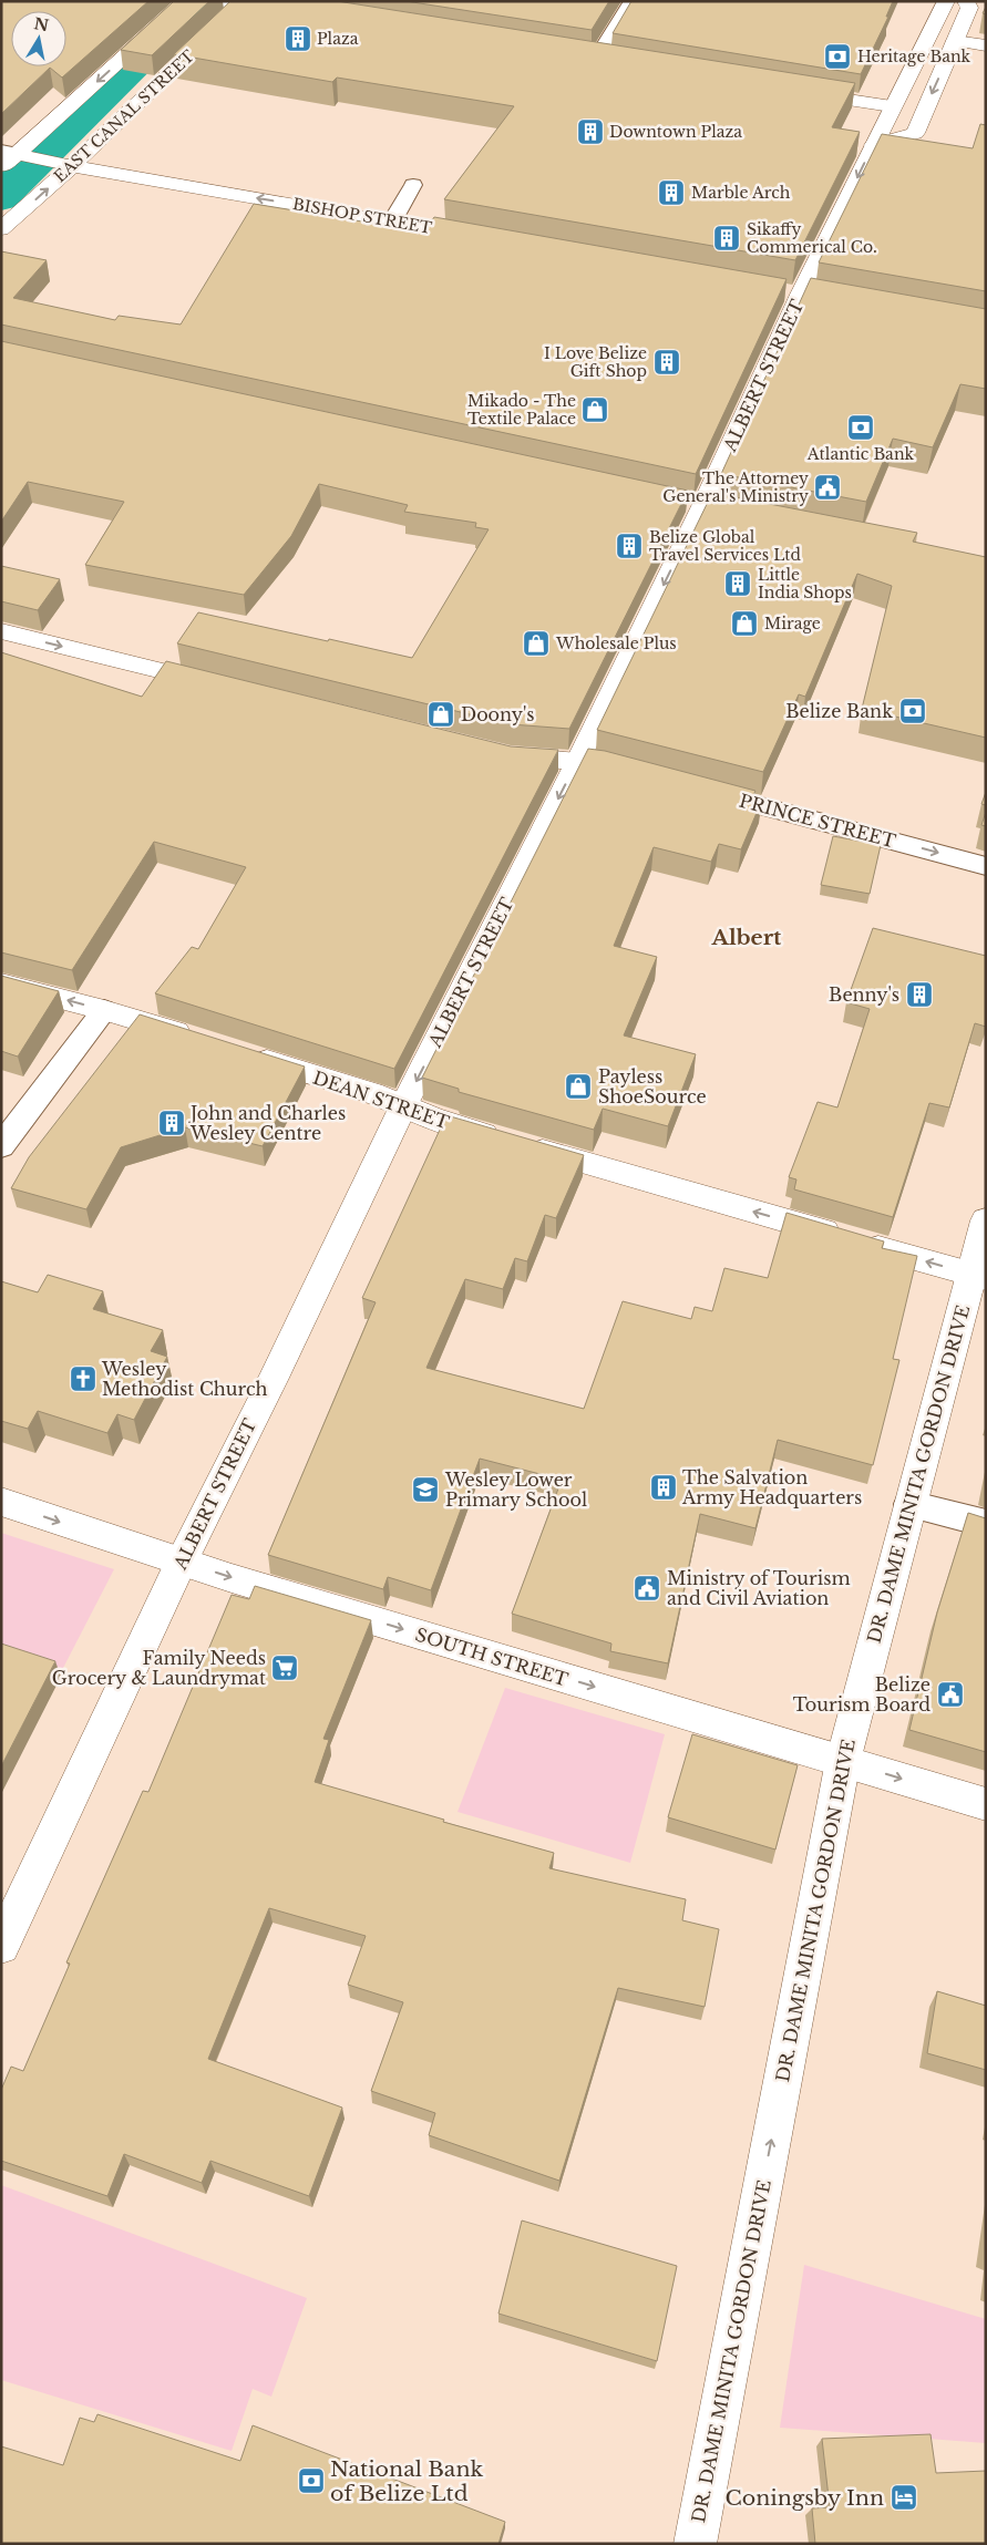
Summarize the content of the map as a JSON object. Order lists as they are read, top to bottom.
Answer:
{
  "streets": {
    "street": [
      "EAST CANAL STREET",
      "BISHOP STREET",
      "ALBERT STREET",
      "DEAN STREET",
      "DR. DAME MINITA GORDON DRIVE",
      "SOUTH STREET"
    ],
    "lane": ["PRINCE STREET"]
  },
  "crossings": [
    ["EAST CANAL STREET", "BISHOP STREET"],
    ["ALBERT STREET", "DEAN STREET"],
    ["ALBERT STREET", "SOUTH STREET"],
    ["DEAN STREET", "DR. DAME MINITA GORDON DRIVE"],
    ["DR. DAME MINITA GORDON DRIVE", "SOUTH STREET"]
  ],
  "one_way": [
    "BISHOP STREET",
    "ALBERT STREET",
    "PRINCE STREET",
    "DEAN STREET",
    "DR. DAME MINITA GORDON DRIVE",
    "SOUTH STREET"
  ],
  "districts": ["Albert"],
  "places": {
    "building": [
      "Plaza",
      "Downtown Plaza",
      "Marble Arch",
      "Sikaffy Commerical Co.",
      "I Love Belize Gift Shop",
      "Belize Global Travel Services Ltd",
      "Little India Shops",
      "Benny's",
      "John and Charles Wesley Centre",
      "The Salvation Army Headquarters"
    ],
    "bank": [
      "Heritage Bank",
      "Atlantic Bank",
      "Belize Bank",
      "National Bank of Belize Ltd"
    ],
    "shop": [
      "Mikado - The Textile Palace",
      "Mirage",
      "Wholesale Plus",
      "Doony's",
      "Payless ShoeSource"
    ],
    "public building": ["The Attorney General's Ministry", "Ministry of Tourism and Civil Aviation", "Belize Tourism Board"],
    "church": ["Wesley Methodist Church"],
    "school or university": ["Wesley Lower Primary School"],
    "supermarket": ["Family Needs Grocery & Laundrymat"],
    "hotel": ["Coningsby Inn"]
  },
  "north": "top"
}
